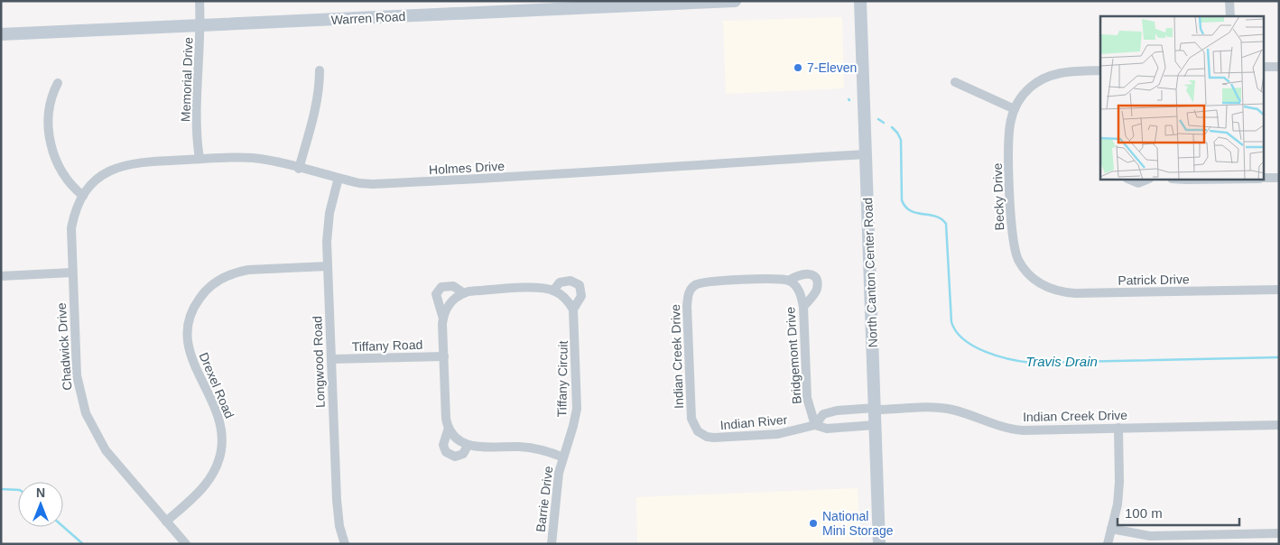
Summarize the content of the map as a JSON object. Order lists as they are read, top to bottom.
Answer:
{
  "streets": {
    "main road": ["Warren Road", "North Canton Center Road"],
    "street": [
      "Memorial Drive",
      "Holmes Drive",
      "Becky Drive",
      "Patrick Drive",
      "Tiffany Road",
      "Chadwick Drive",
      "Bridgemont Drive",
      "Indian Creek Drive",
      "Longwood Road",
      "Tiffany Circuit",
      "Drexel Road",
      "Indian River",
      "Barrie Drive"
    ]
  },
  "crossings": [
    ["Warren Road", "Memorial Drive"],
    ["Memorial Drive", "Holmes Drive"],
    ["Holmes Drive", "North Canton Center Road"],
    ["Holmes Drive", "Chadwick Drive"],
    ["Holmes Drive", "Longwood Road"],
    ["Becky Drive", "Patrick Drive"],
    ["North Canton Center Road", "Indian Creek Drive"],
    ["North Canton Center Road", "Indian River"],
    ["Tiffany Road", "Longwood Road"],
    ["Chadwick Drive", "Drexel Road"],
    ["Bridgemont Drive", "Indian Creek Drive"],
    ["Bridgemont Drive", "Indian River"],
    ["Indian Creek Drive", "Indian River"],
    ["Longwood Road", "Drexel Road"],
    ["Tiffany Circuit", "Barrie Drive"]
  ],
  "water": ["Travis Drain"],
  "places": ["7-Eleven", "National Mini Storage"],
  "scale_bar": "100 m",
  "north": "top"
}
